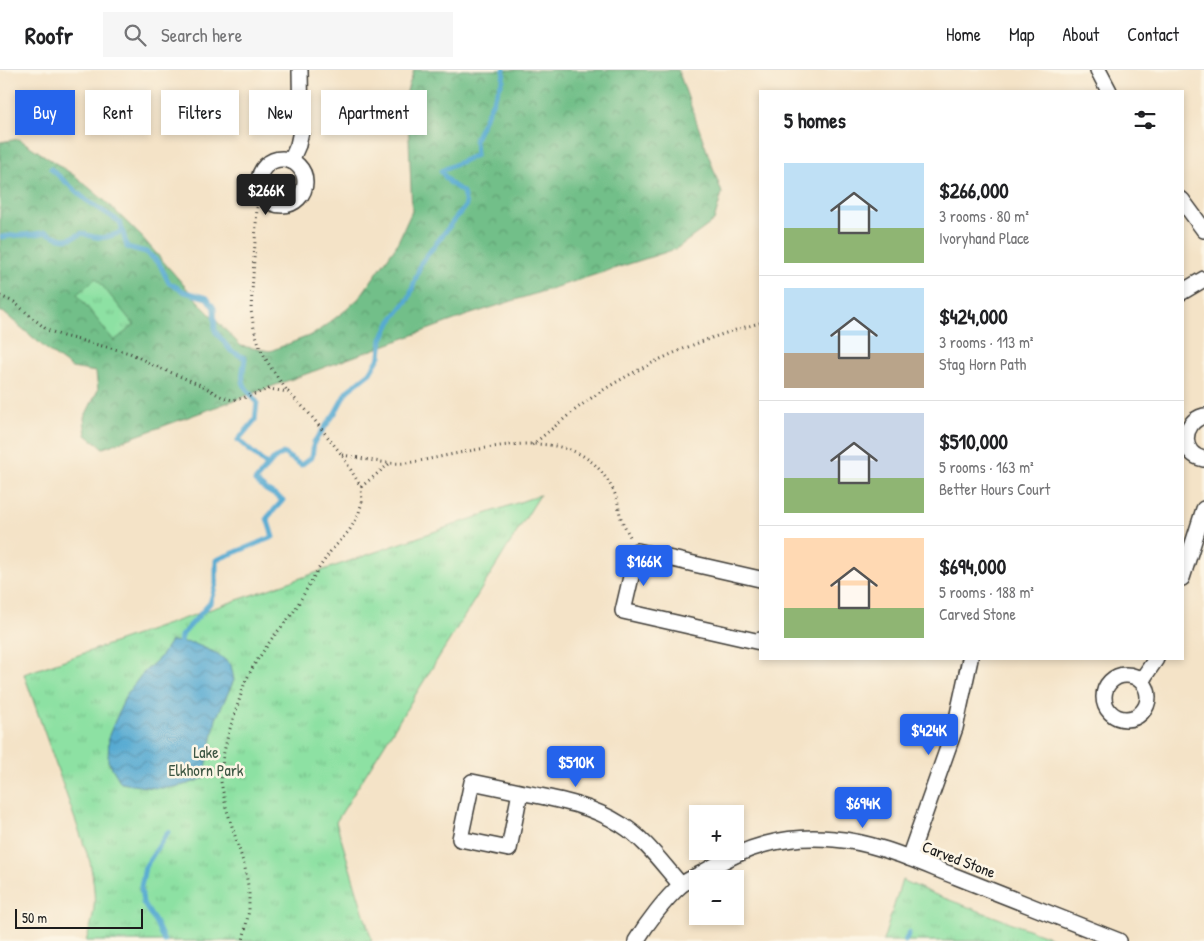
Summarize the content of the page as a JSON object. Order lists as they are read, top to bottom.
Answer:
{
  "streets": {
    "street": ["Carved Stone"]
  },
  "parks": ["Lake Elkhorn Park"],
  "scale_bar": "50 m",
  "page": {
    "header": "Roofr",
    "search": "Search here",
    "nav": [
      "Home",
      "Map",
      "About",
      "Contact"
    ],
    "chip": [
      "Buy",
      "Rent",
      "Filters",
      "New",
      "Apartment"
    ],
    "heading": "5 homes",
    "list": [
      {
        "name": "$266,000",
        "note": "3 rooms · 80 m² · Ivoryhand Place"
      },
      {
        "name": "$424,000",
        "note": "3 rooms · 113 m² · Stag Horn Path"
      },
      {
        "name": "$510,000",
        "note": "5 rooms · 163 m² · Better Hours Court"
      },
      {
        "name": "$694,000",
        "note": "5 rooms · 188 m² · Carved Stone"
      }
    ],
    "price": [
      "$266K",
      "$166K",
      "$424K",
      "$510K",
      "$694K"
    ],
    "map_buttons": ["+", "−"],
    "scale": "50 m"
  }
}
